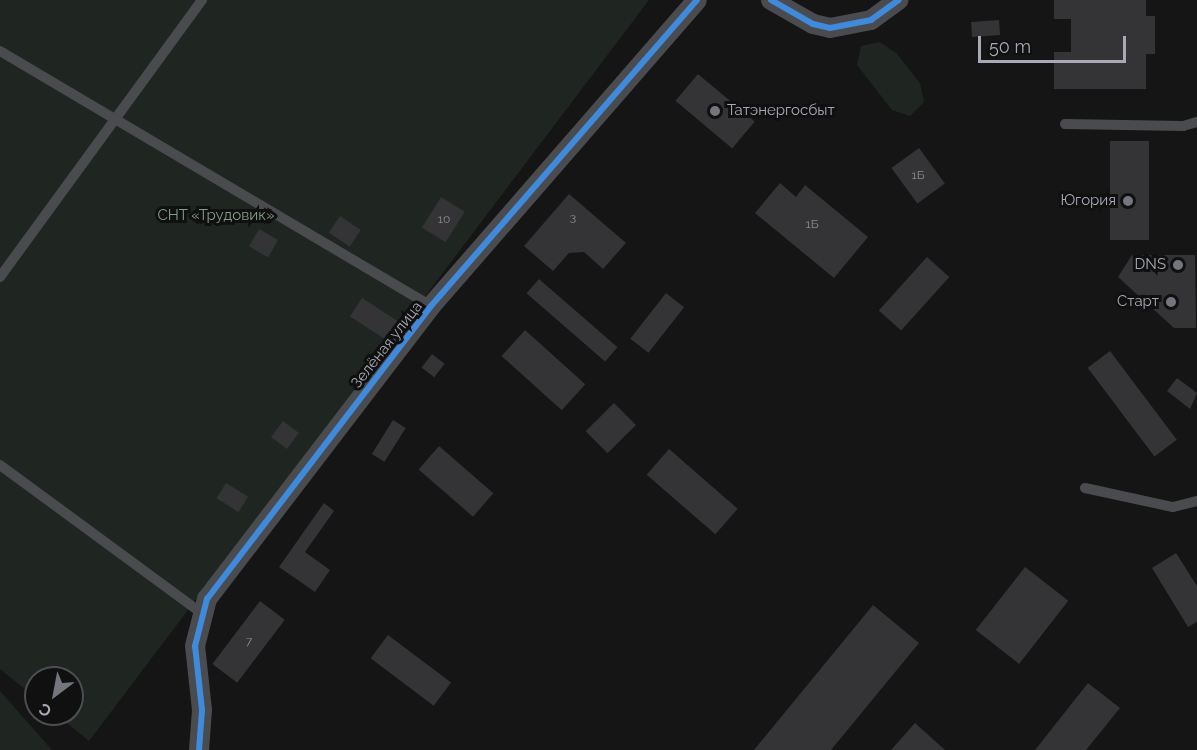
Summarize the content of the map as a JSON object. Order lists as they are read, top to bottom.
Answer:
{
  "streets": {
    "street": ["Зелёная улица"]
  },
  "parks": ["СНТ «Трудовик»"],
  "places": [
    "Татэнергосбыт",
    "Югория",
    "DNS",
    "Старт"
  ],
  "house_numbers": [
    "1Б",
    "3",
    "10",
    "1Б",
    "7"
  ],
  "scale_bar": "50 m",
  "north": "bottom left"
}
